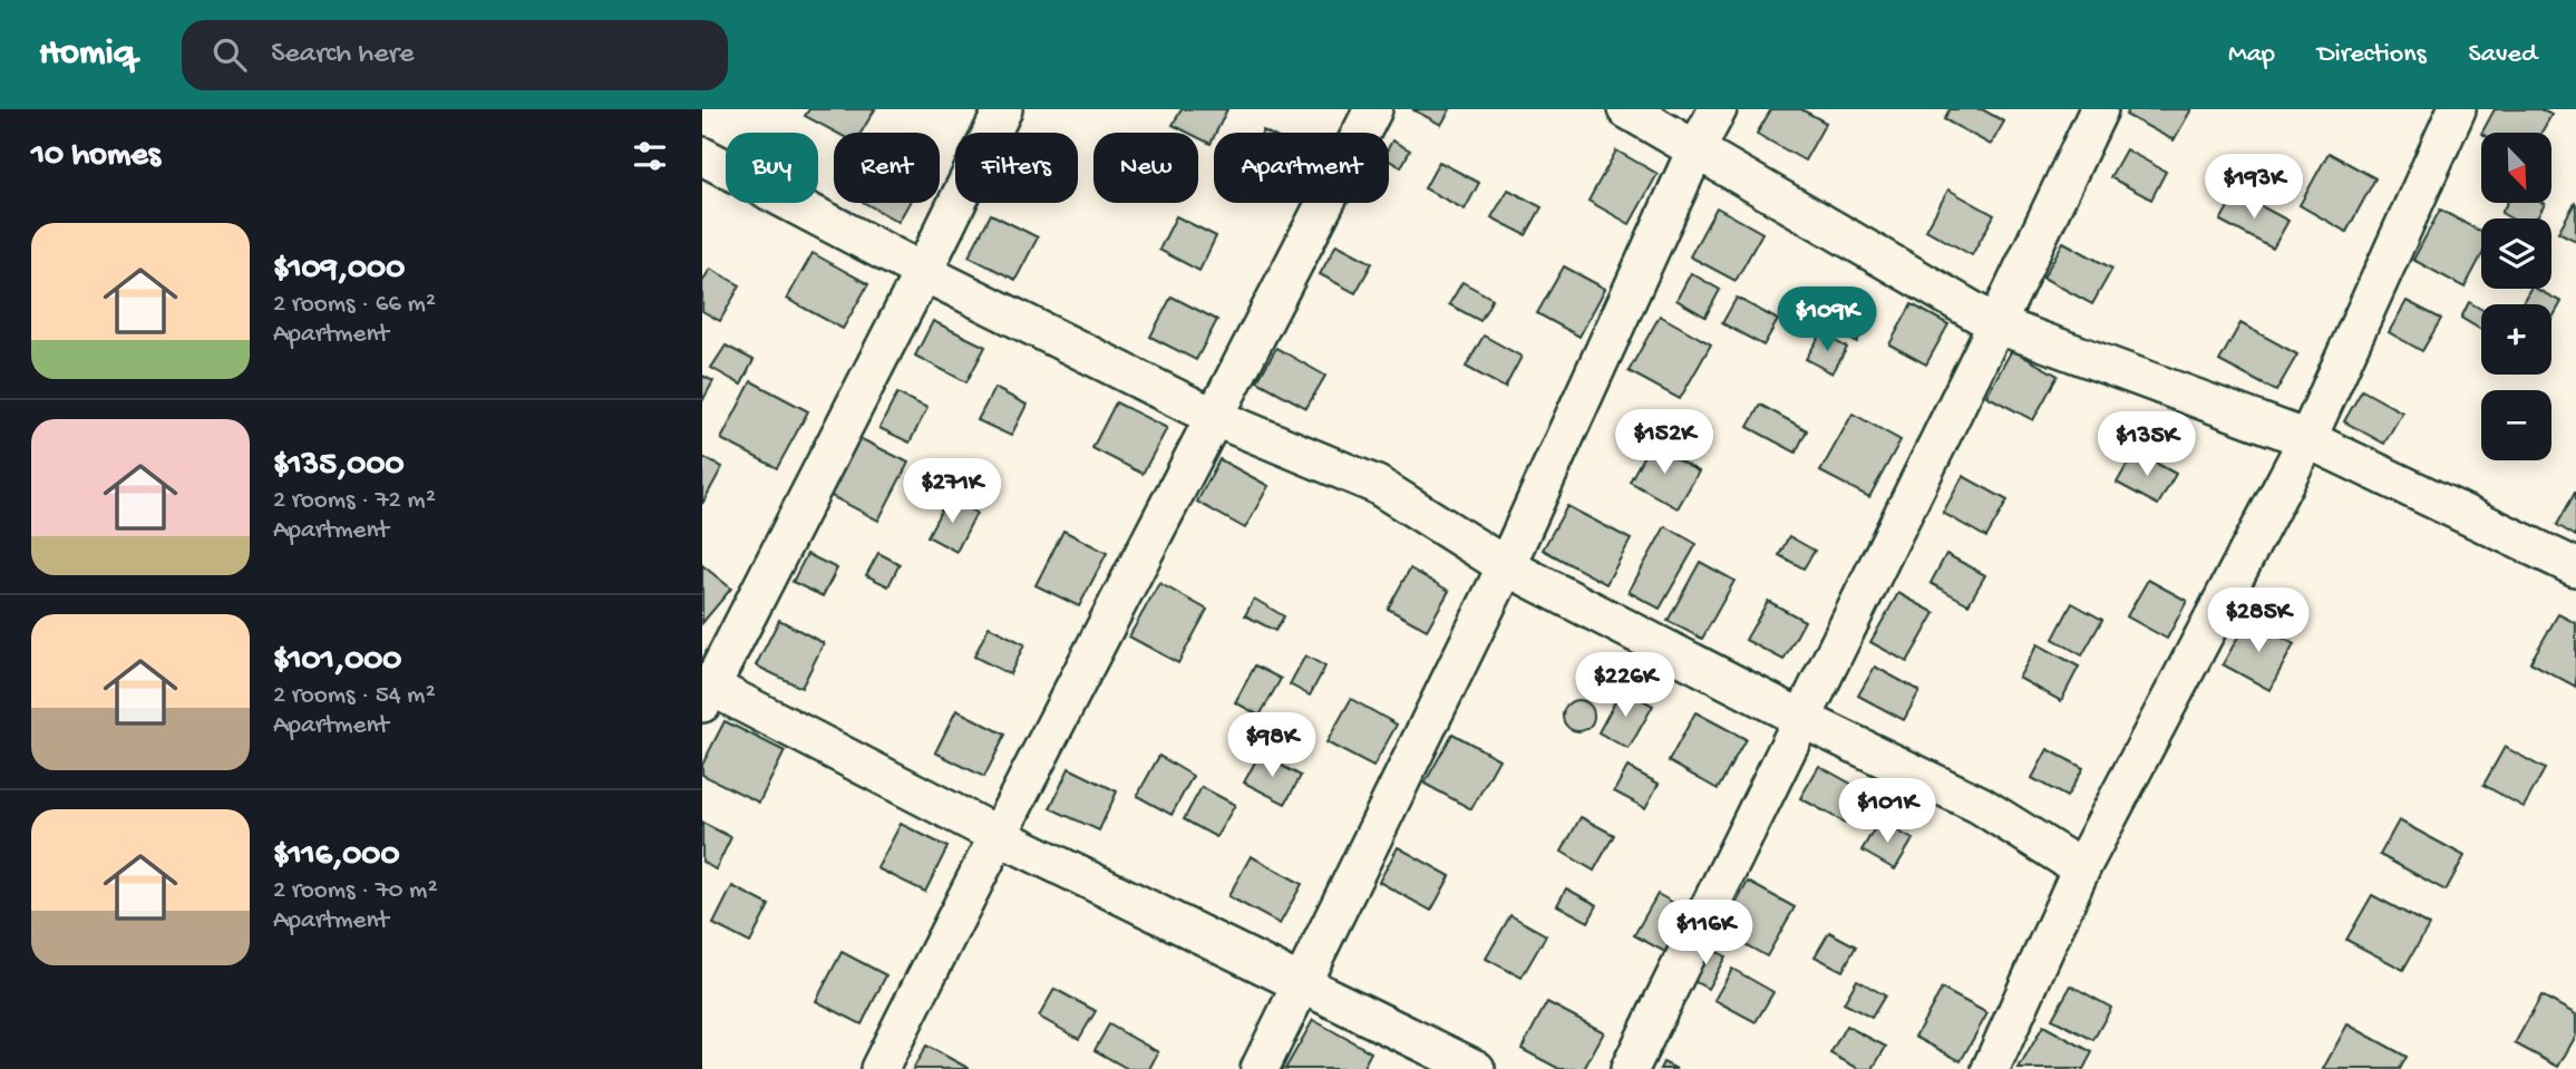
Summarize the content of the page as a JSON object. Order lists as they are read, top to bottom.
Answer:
{
  "north": "bottom right",
  "page": {
    "header": "Homiq",
    "search": "Search here",
    "nav": ["Map", "Directions", "Saved"],
    "heading": "10 homes",
    "map_buttons": ["+", "−"],
    "chip": [
      "Buy",
      "Rent",
      "Filters",
      "New",
      "Apartment"
    ],
    "price": [
      "$193K",
      "$109K",
      "$152K",
      "$135K",
      "$271K",
      "$285K",
      "$226K",
      "$98K",
      "$101K",
      "$116K"
    ],
    "list": [
      {
        "name": "$109,000",
        "note": "2 rooms · 66 m² · Apartment"
      },
      {
        "name": "$135,000",
        "note": "2 rooms · 72 m² · Apartment"
      },
      {
        "name": "$101,000",
        "note": "2 rooms · 54 m² · Apartment"
      },
      {
        "name": "$116,000",
        "note": "2 rooms · 70 m² · Apartment"
      }
    ]
  }
}
